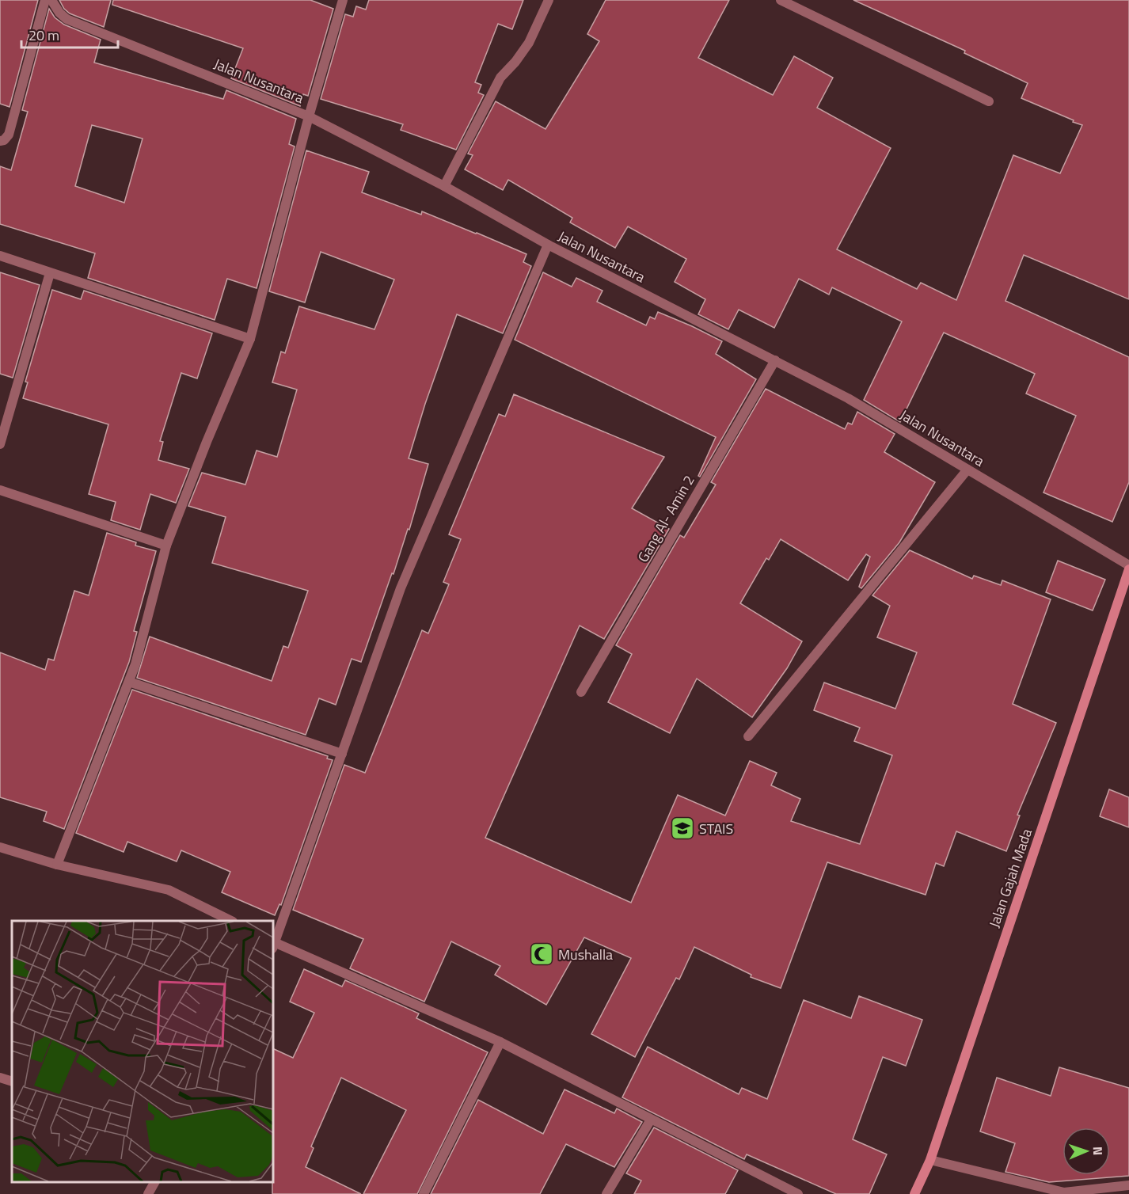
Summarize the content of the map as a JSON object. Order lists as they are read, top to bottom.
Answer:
{
  "streets": {
    "main road": ["Jalan Gajah Mada"],
    "street": ["Jalan Nusantara", "Gang Al- Amin 2"]
  },
  "crossings": [
    ["Jalan Nusantara", "Gang Al- Amin 2"]
  ],
  "places": {
    "school or university": ["STAIS"],
    "mosque": ["Mushalla"]
  },
  "scale_bar": "20 m",
  "north": "right"
}
